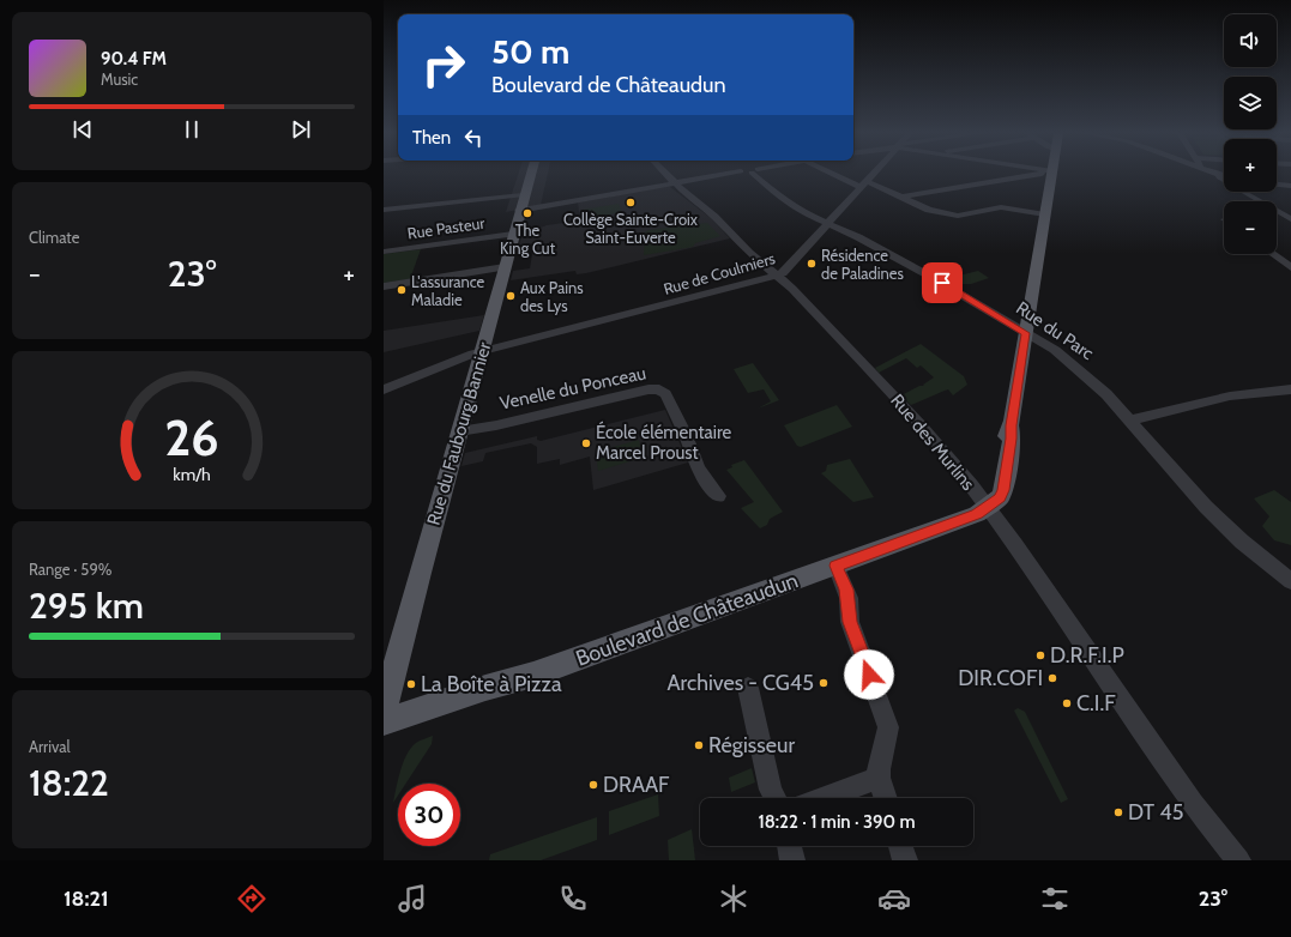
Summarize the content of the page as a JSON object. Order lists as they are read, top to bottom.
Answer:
{
  "streets": {
    "main road": ["Rue du Faubourg Bannier", "Boulevard de Châteaudun"],
    "street": [
      "Rue Pasteur",
      "Rue de Coulmiers",
      "Rue du Parc",
      "Venelle du Ponceau",
      "Rue des Murlins"
    ]
  },
  "crossings": [
    ["Rue Pasteur", "Rue du Faubourg Bannier"],
    ["Rue de Coulmiers", "Rue du Parc"],
    ["Rue de Coulmiers", "Rue du Faubourg Bannier"],
    ["Rue de Coulmiers", "Rue des Murlins"],
    ["Venelle du Ponceau", "Rue du Faubourg Bannier"],
    ["Rue des Murlins", "Boulevard de Châteaudun"]
  ],
  "places": [
    "Collège Sainte-Croix Saint-Euverte",
    "The King Cut",
    "Résidence de Paladines",
    "L'assurance Maladie",
    "Aux Pains des Lys",
    "École élémentaire Marcel Proust",
    "D.R.F.I.P",
    "DIR.COFI",
    "Archives - CG45",
    "La Boîte à Pizza",
    "C.I.F",
    "Régisseur",
    "DRAAF",
    "DT 45"
  ],
  "page": {
    "map_buttons": ["+", "−"],
    "turn": ["50 m", "Boulevard de Châteaudun"],
    "song": ["90.4 FM", "Music"],
    "then": "Then",
    "tile": [
      "Climate",
      ["Range · 59%", "295 km"],
      ["Arrival", "18:22"]
    ],
    "heat": ["−", "23°", "+"],
    "limit": "30",
    "trip": "18:22 · 1 min · 390 m",
    "tabs": ["18:21", "23°"],
    "gauge": ["26", "km/h"]
  }
}
